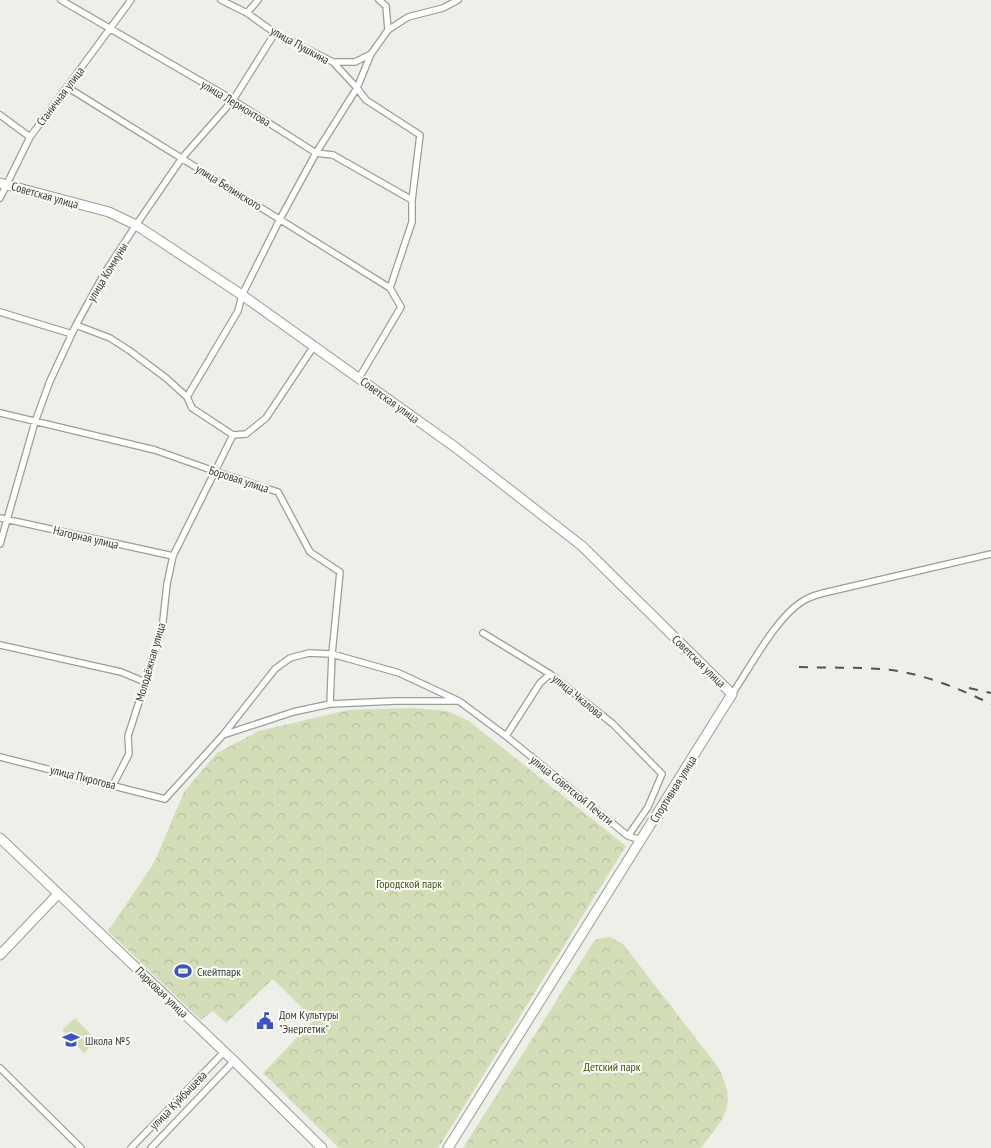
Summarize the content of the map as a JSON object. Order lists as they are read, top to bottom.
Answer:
{
  "streets": {
    "street": [
      "улица Пушкина",
      "Станичная улица",
      "улица Лермонтова",
      "улица Белинского",
      "Советская улица",
      "улица Коммуны",
      "Боровая улица",
      "Нагорная улица",
      "Молодёжная улица",
      "улица Чкалова",
      "улица Пирогова",
      "Спортивная улица",
      "улица Советской Печати",
      "Парковая улица",
      "улица Куйбышева"
    ]
  },
  "crossings": [
    ["улица Пушкина", "улица Лермонтова"],
    ["улица Пушкина", "улица Коммуны"],
    ["Станичная улица", "улица Лермонтова"],
    ["Станичная улица", "улица Белинского"],
    ["Станичная улица", "Советская улица"],
    ["улица Лермонтова", "улица Коммуны"],
    ["улица Белинского", "улица Коммуны"],
    ["Советская улица", "улица Коммуны"],
    ["Советская улица", "Спортивная улица"],
    ["улица Коммуны", "Боровая улица"],
    ["улица Коммуны", "Нагорная улица"],
    ["Боровая улица", "Молодёжная улица"],
    ["Боровая улица", "улица Советской Печати"],
    ["Нагорная улица", "Молодёжная улица"],
    ["Молодёжная улица", "улица Пирогова"],
    ["улица Чкалова", "улица Советской Печати"],
    ["улица Пирогова", "улица Советской Печати"],
    ["Спортивная улица", "улица Советской Печати"],
    ["Парковая улица", "улица Куйбышева"]
  ],
  "parks": ["Городской парк", "Детский парк"],
  "places": {
    "sports": ["Скейтпарк"],
    "public building": ["Дом Культуры \"Энергетик\""],
    "school or university": ["Школа №5"]
  }
}
